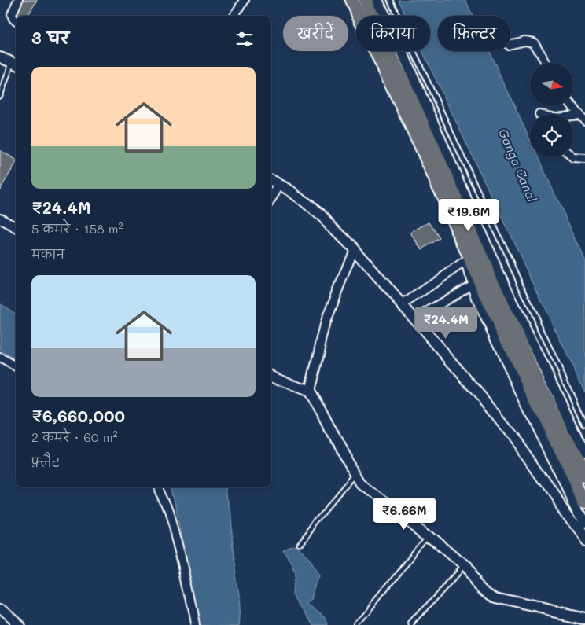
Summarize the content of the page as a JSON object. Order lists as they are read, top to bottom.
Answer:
{
  "water": ["Ganga Canal"],
  "north": "right",
  "page": {
    "chip": ["खरीदें", "किराया", "फ़िल्टर"],
    "heading": "3 घर",
    "list": [
      {
        "name": "₹24.4M",
        "note": "5 कमरे · 158 m² · मकान"
      },
      {
        "name": "₹6,660,000",
        "note": "2 कमरे · 60 m² · फ़्लैट"
      }
    ],
    "price": ["₹19.6M", "₹24.4M", "₹6.66M"]
  }
}
